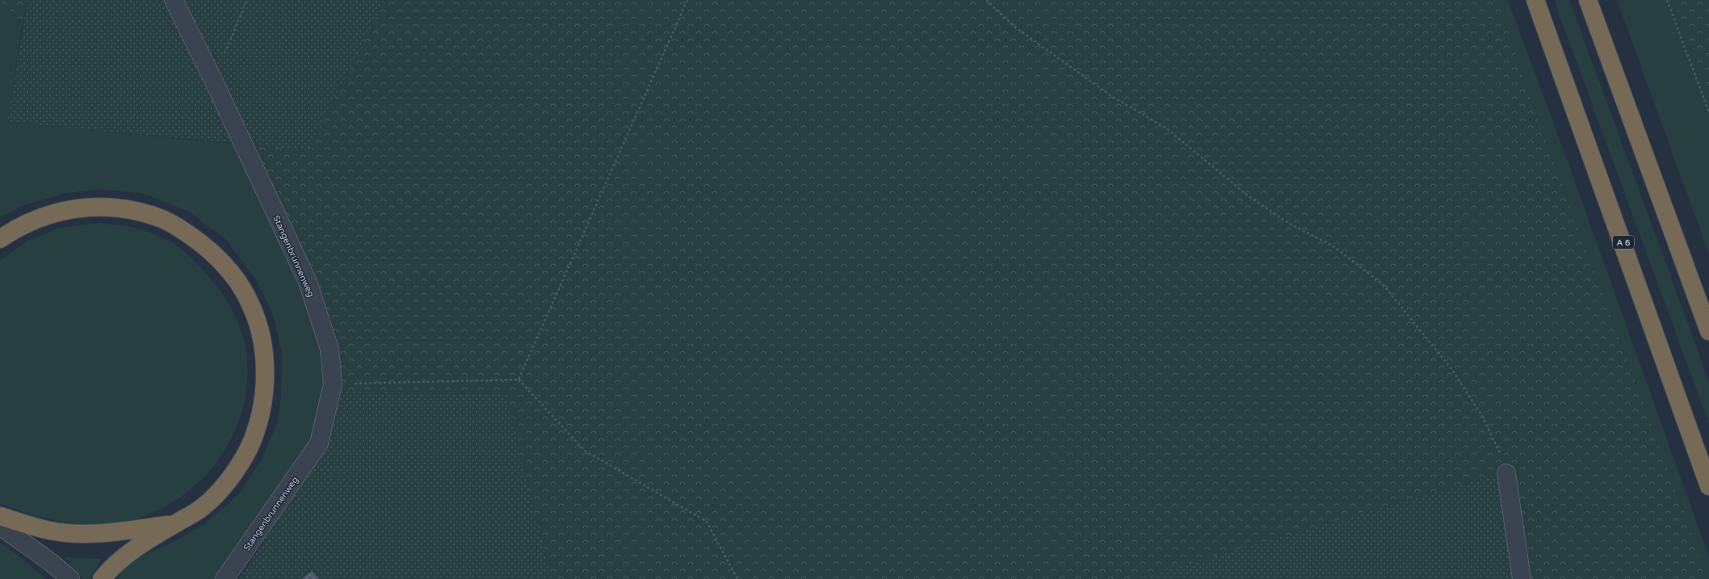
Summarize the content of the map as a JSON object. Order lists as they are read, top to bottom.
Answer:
{
  "streets": {
    "highway": ["A 6"],
    "street": ["Stangenbrunnenweg"]
  }
}
